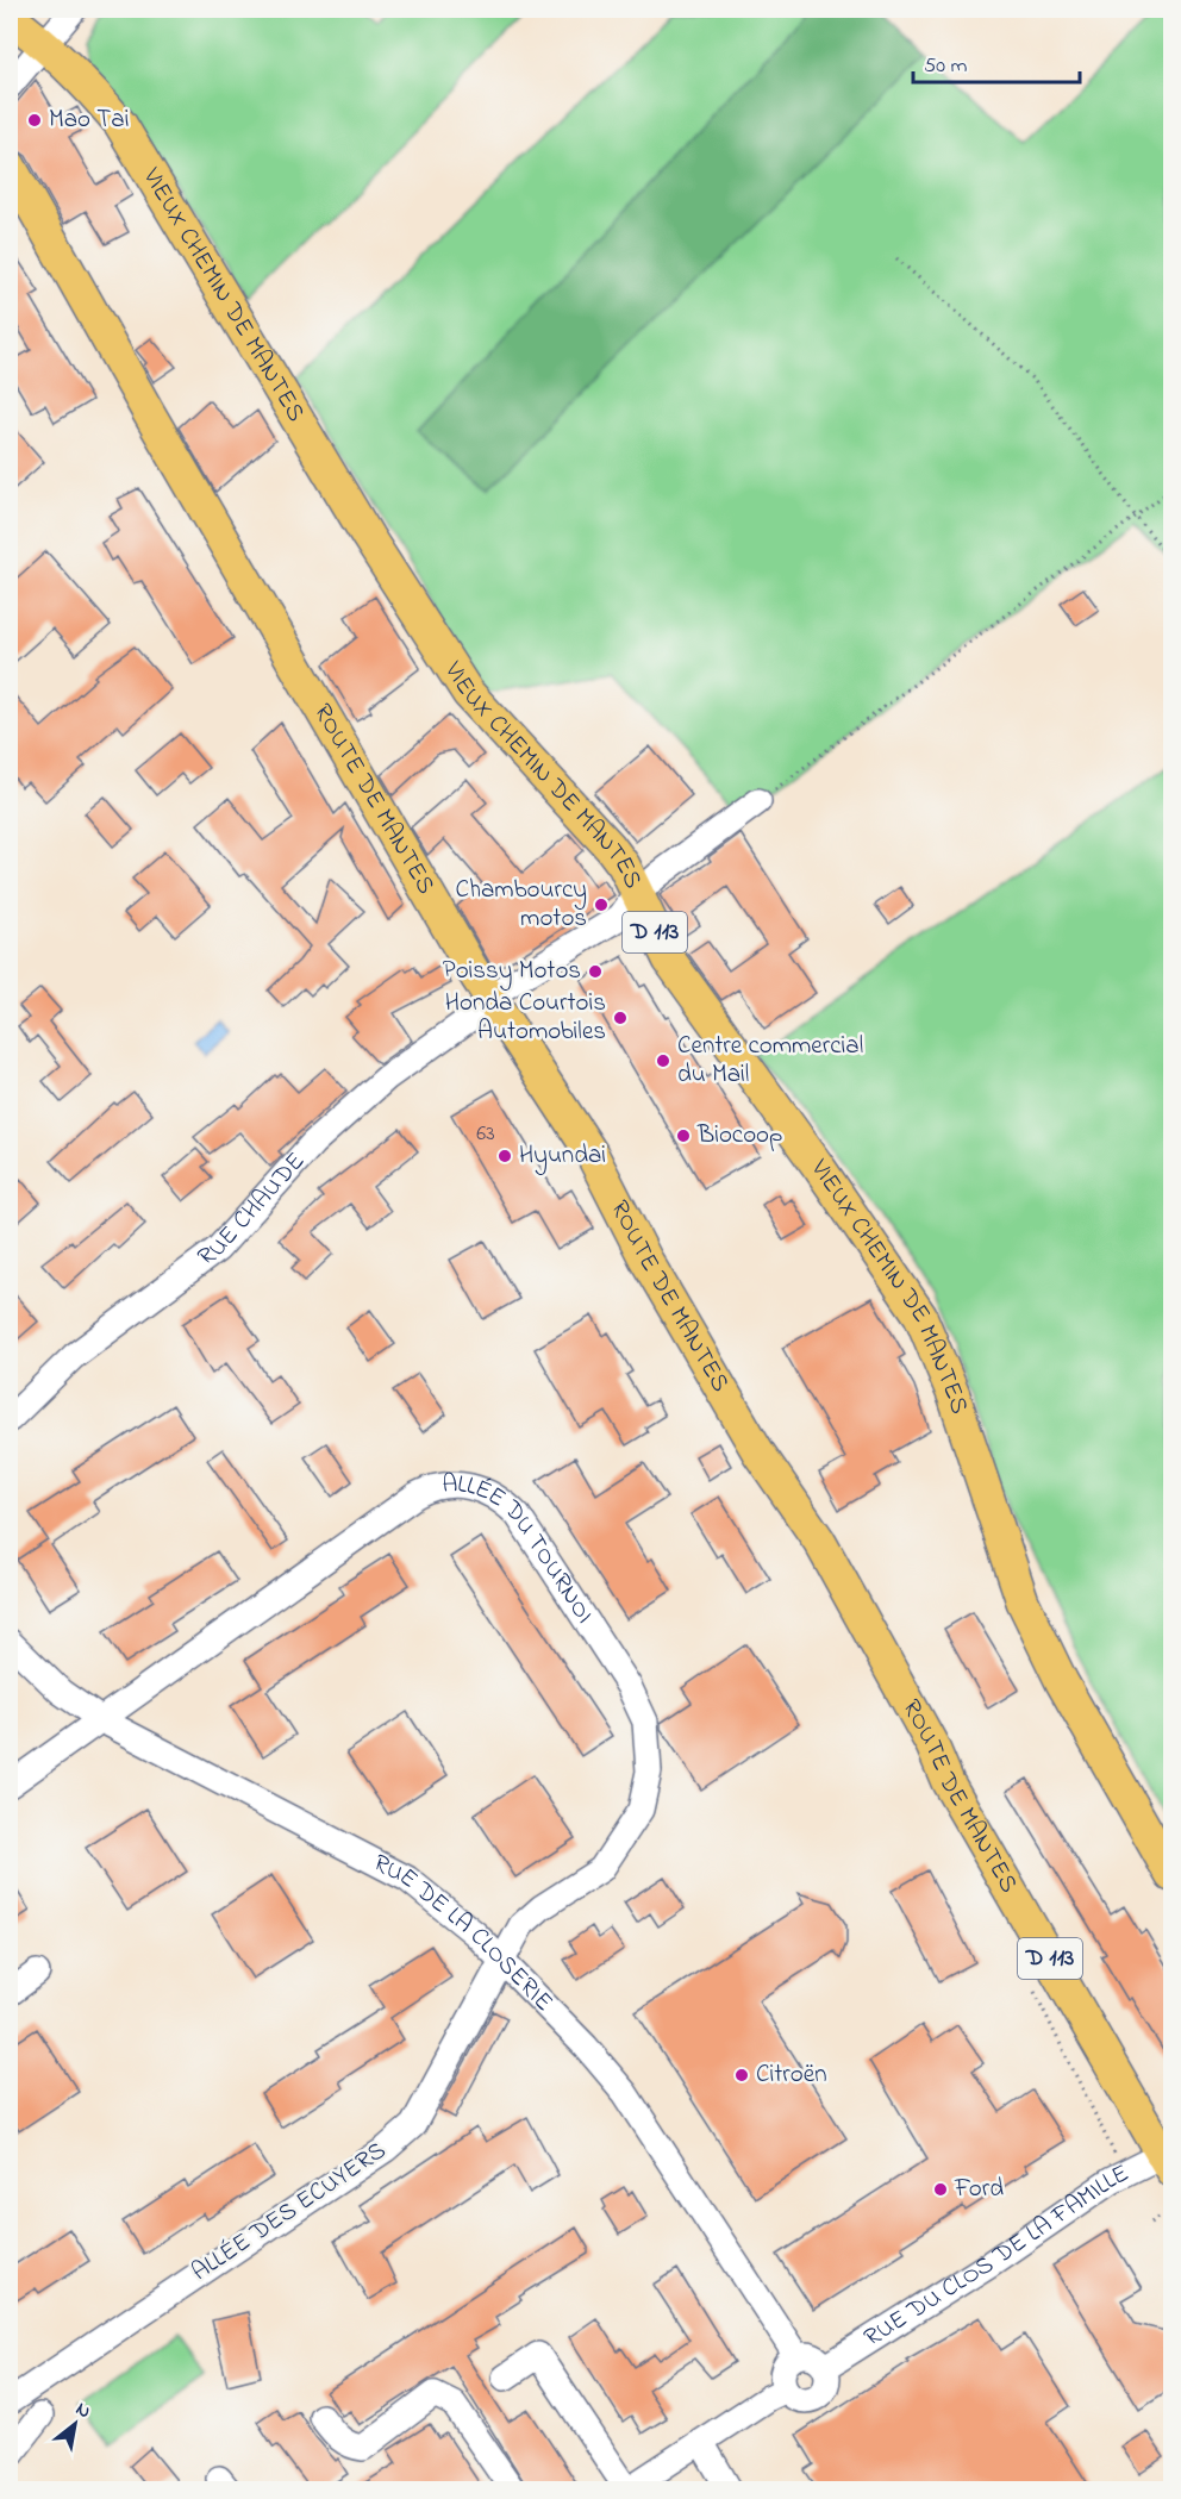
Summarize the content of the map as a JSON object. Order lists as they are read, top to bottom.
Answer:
{
  "streets": {
    "main road": ["VIEUX CHEMIN DE MANTES", "ROUTE DE MANTES", "D 113"],
    "street": [
      "RUE CHAUDE",
      "ALLÉE DU TOURNOI",
      "RUE DE LA CLOSERIE",
      "ALLÉE DES ECUYERS",
      "RUE DU CLOS DE LA FAMILLE"
    ]
  },
  "crossings": [
    ["VIEUX CHEMIN DE MANTES", "RUE CHAUDE"],
    ["ROUTE DE MANTES", "RUE CHAUDE"],
    ["ROUTE DE MANTES", "RUE DU CLOS DE LA FAMILLE"],
    ["ALLÉE DU TOURNOI", "RUE DE LA CLOSERIE"],
    ["ALLÉE DU TOURNOI", "ALLÉE DES ECUYERS"],
    ["RUE DE LA CLOSERIE", "ALLÉE DES ECUYERS"],
    ["RUE DE LA CLOSERIE", "RUE DU CLOS DE LA FAMILLE"]
  ],
  "places": [
    "Mao Tai",
    "Chambourcy motos",
    "Poissy Motos",
    "Honda Courtois Automobiles",
    "Centre commercial du Mail",
    "Biocoop",
    "Hyundai",
    "Citroën",
    "Ford"
  ],
  "house_numbers": ["63"],
  "scale_bar": "50 m",
  "north": "top right"
}
